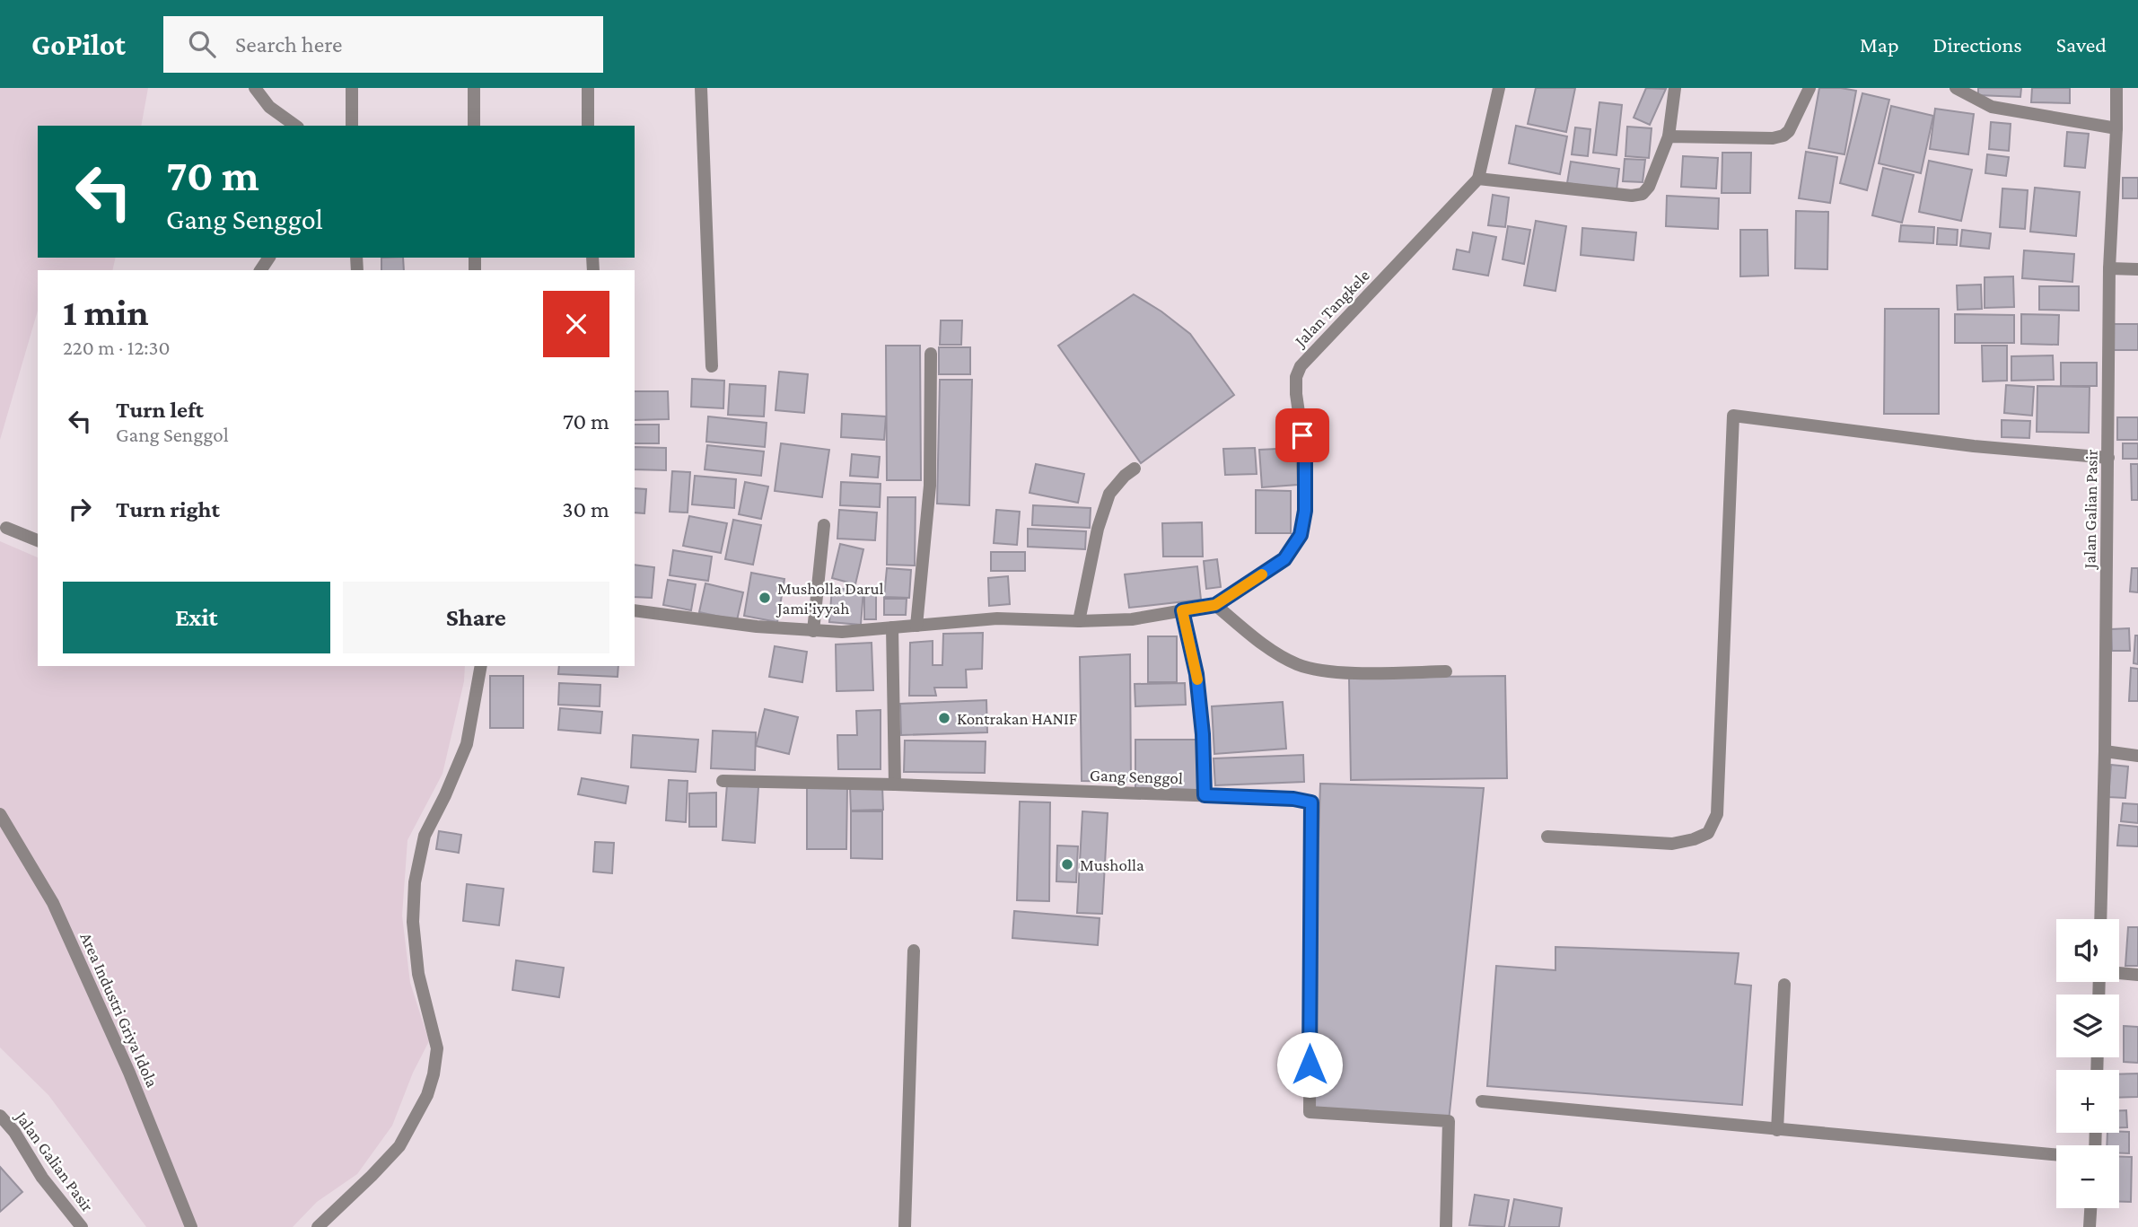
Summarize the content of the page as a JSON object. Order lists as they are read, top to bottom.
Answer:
{
  "streets": {
    "street": [
      "Jalan Tangkele",
      "Jalan Galian Pasir",
      "Gang Senggol",
      "Area Industri Griya Idola"
    ]
  },
  "places": ["Musholla Darul Jami'iyyah", "Kontrakan HANIF", "Musholla"],
  "page": {
    "header": "GoPilot",
    "search": "Search here",
    "nav": ["Map", "Directions", "Saved"],
    "turn": ["70 m", "Gang Senggol"],
    "heading": ["1 min", "220 m · 12:30"],
    "list": [
      {
        "name": "Turn left",
        "note": "Gang Senggol",
        "value": "70 m"
      },
      {
        "name": "Turn right",
        "value": "30 m"
      }
    ],
    "buttons": ["Exit", "Share"],
    "map_buttons": ["+", "−"]
  }
}
